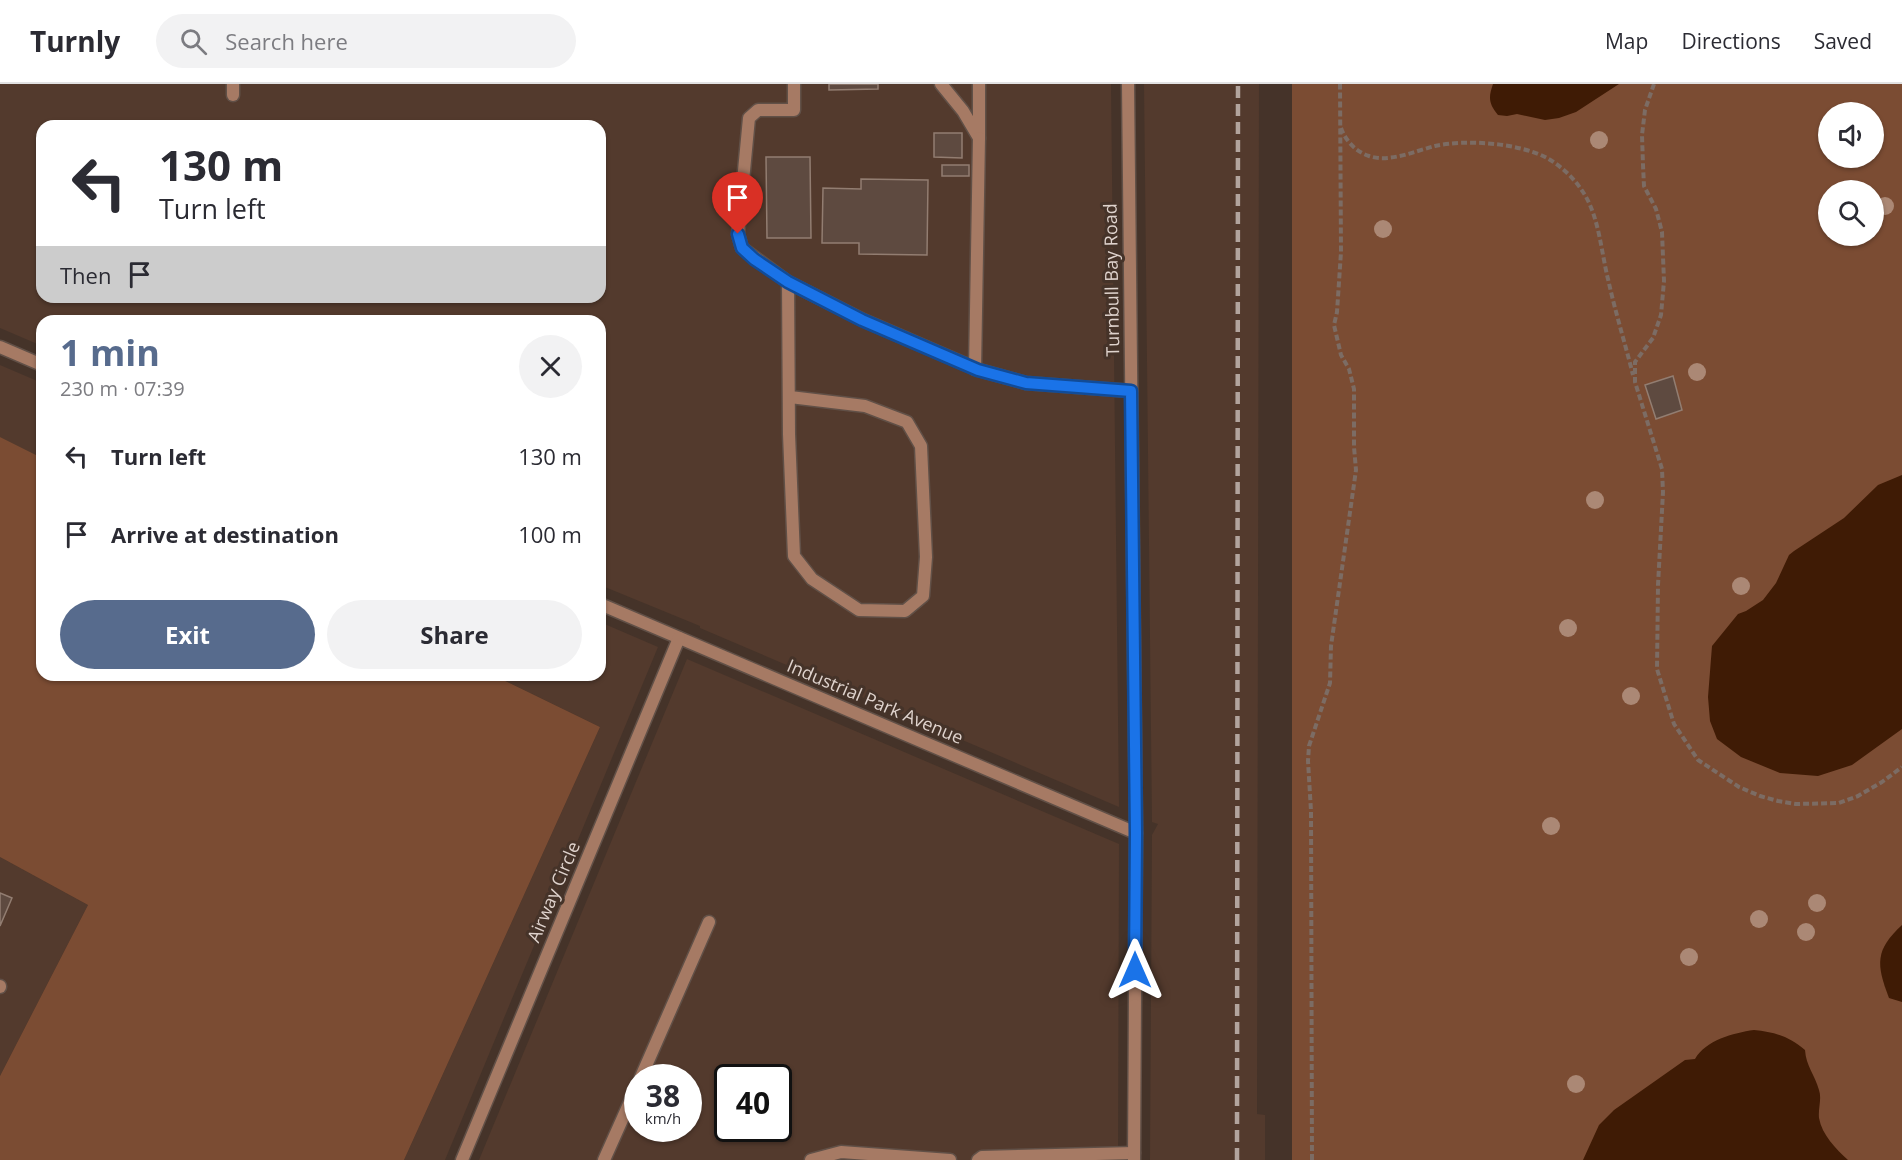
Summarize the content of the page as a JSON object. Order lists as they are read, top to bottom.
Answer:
{
  "streets": {
    "street": ["Turnbull Bay Road", "Industrial Park Avenue", "Airway Circle"]
  },
  "crossings": [
    ["Turnbull Bay Road", "Industrial Park Avenue"],
    ["Industrial Park Avenue", "Airway Circle"]
  ],
  "page": {
    "header": "Turnly",
    "search": "Search here",
    "nav": ["Map", "Directions", "Saved"],
    "turn": ["130 m", "Turn left"],
    "then": "Then",
    "heading": ["1 min", "230 m · 07:39"],
    "list": [
      {
        "name": "Turn left",
        "value": "130 m"
      },
      {
        "name": "Arrive at destination",
        "value": "100 m"
      }
    ],
    "buttons": ["Exit", "Share"],
    "speed": "38 km/h",
    "limit": "40"
  }
}
